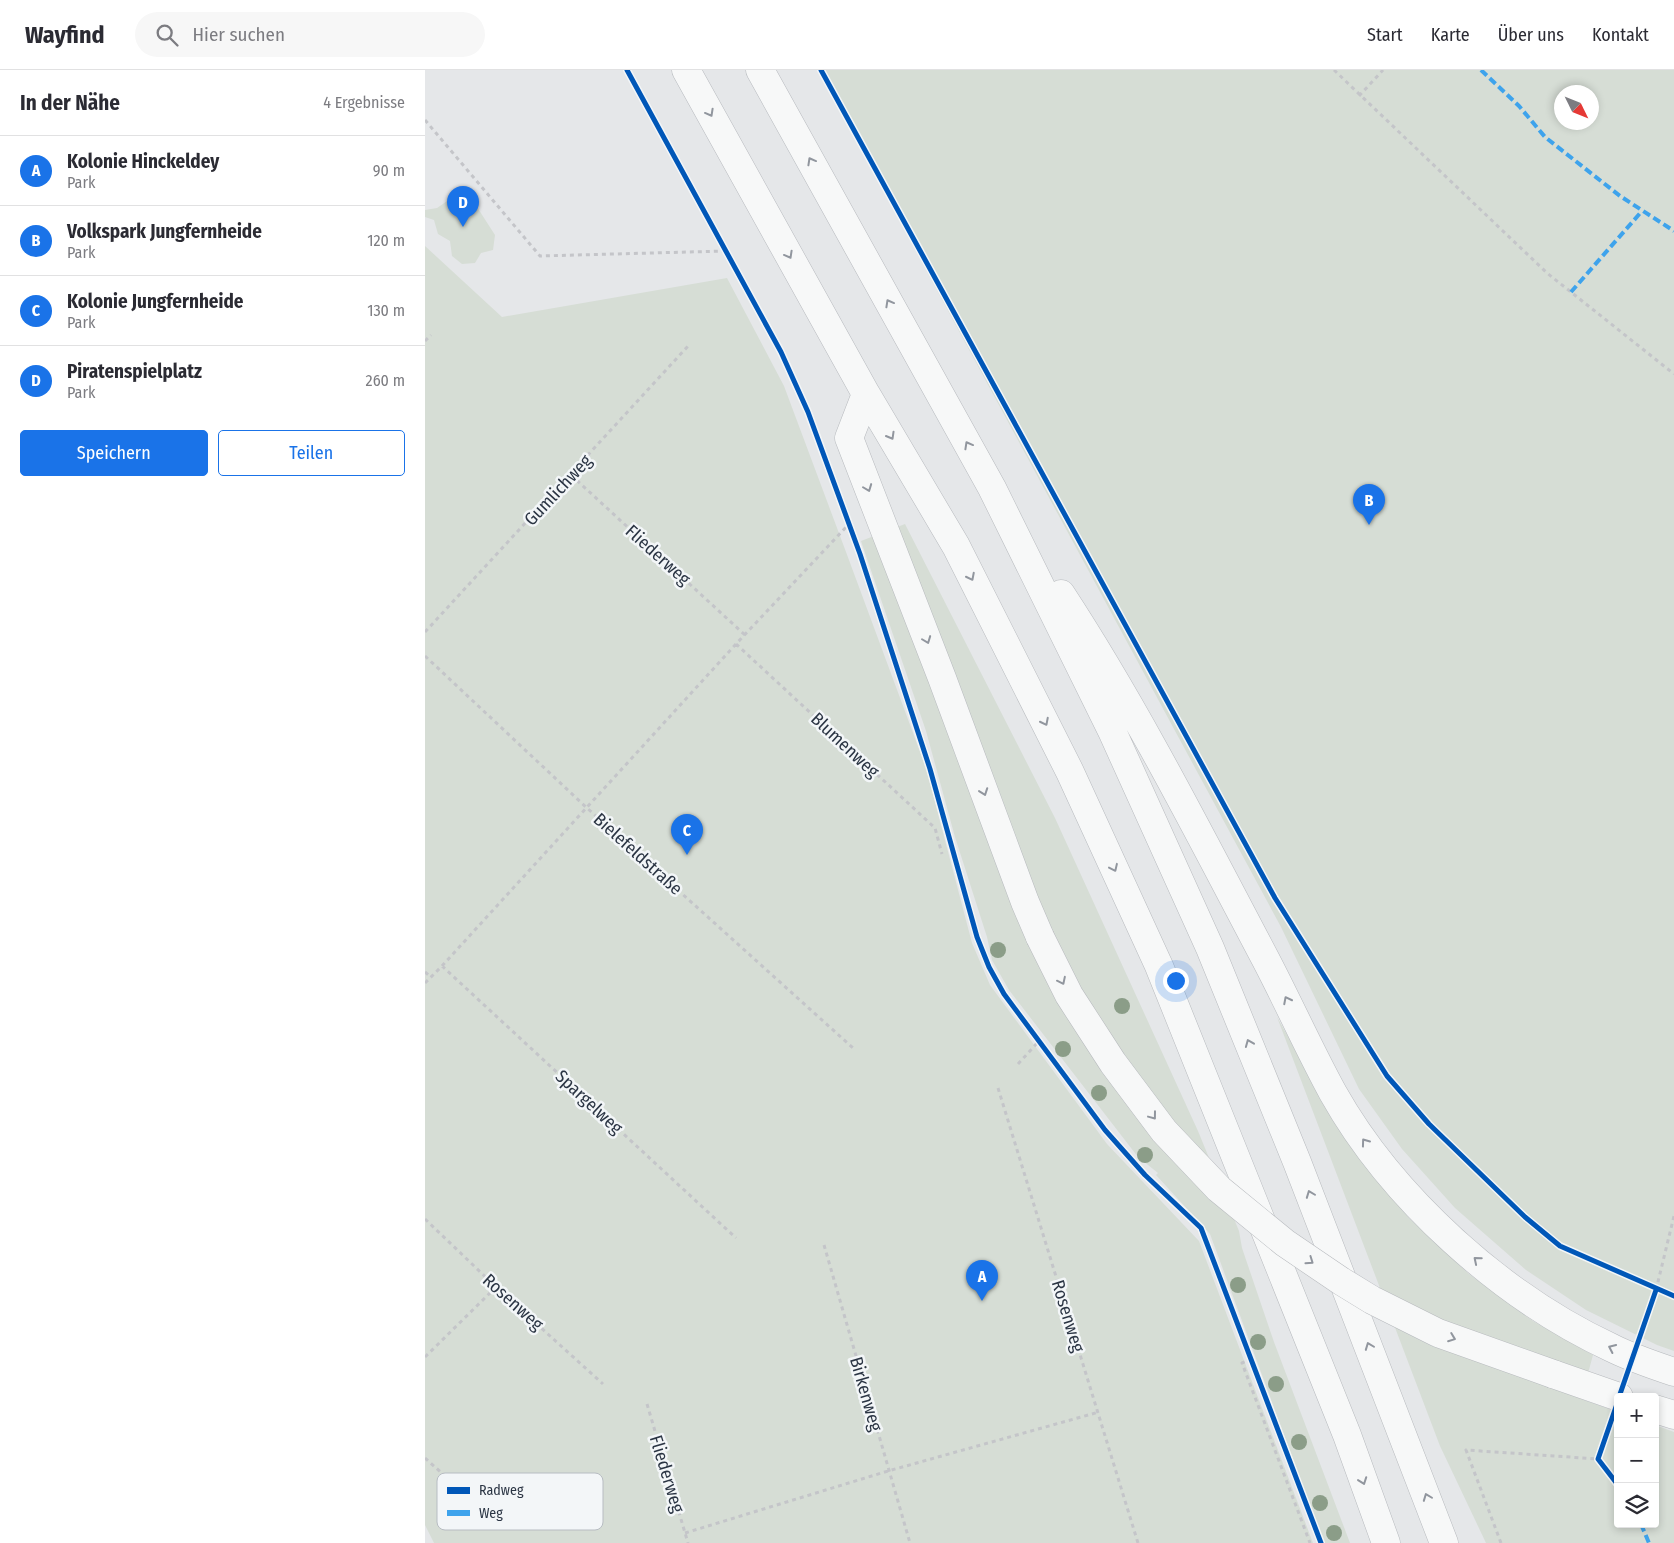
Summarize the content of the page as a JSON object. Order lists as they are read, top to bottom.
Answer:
{
  "streets": {
    "path": [
      "Gumlichweg",
      "Fliederweg",
      "Blumenweg",
      "Bielefeldstraße",
      "Spargelweg",
      "Rosenweg",
      "Birkenweg"
    ]
  },
  "crossings": [
    ["Gumlichweg", "Fliederweg"]
  ],
  "legend": ["Radweg", "Weg"],
  "north": "bottom right",
  "page": {
    "header": "Wayfind",
    "search": "Hier suchen",
    "nav": [
      "Start",
      "Karte",
      "Über uns",
      "Kontakt"
    ],
    "heading": ["In der Nähe", "4 Ergebnisse"],
    "list": [
      {
        "mark": "A",
        "name": "Kolonie Hinckeldey",
        "note": "Park",
        "value": "90 m"
      },
      {
        "mark": "B",
        "name": "Volkspark Jungfernheide",
        "note": "Park",
        "value": "120 m"
      },
      {
        "mark": "C",
        "name": "Kolonie Jungfernheide",
        "note": "Park",
        "value": "130 m"
      },
      {
        "mark": "D",
        "name": "Piratenspielplatz",
        "note": "Park",
        "value": "260 m"
      }
    ],
    "pins": [
      "D",
      "B",
      "C",
      "A"
    ],
    "buttons": ["Speichern", "Teilen"],
    "map_buttons": ["+", "−"]
  }
}
